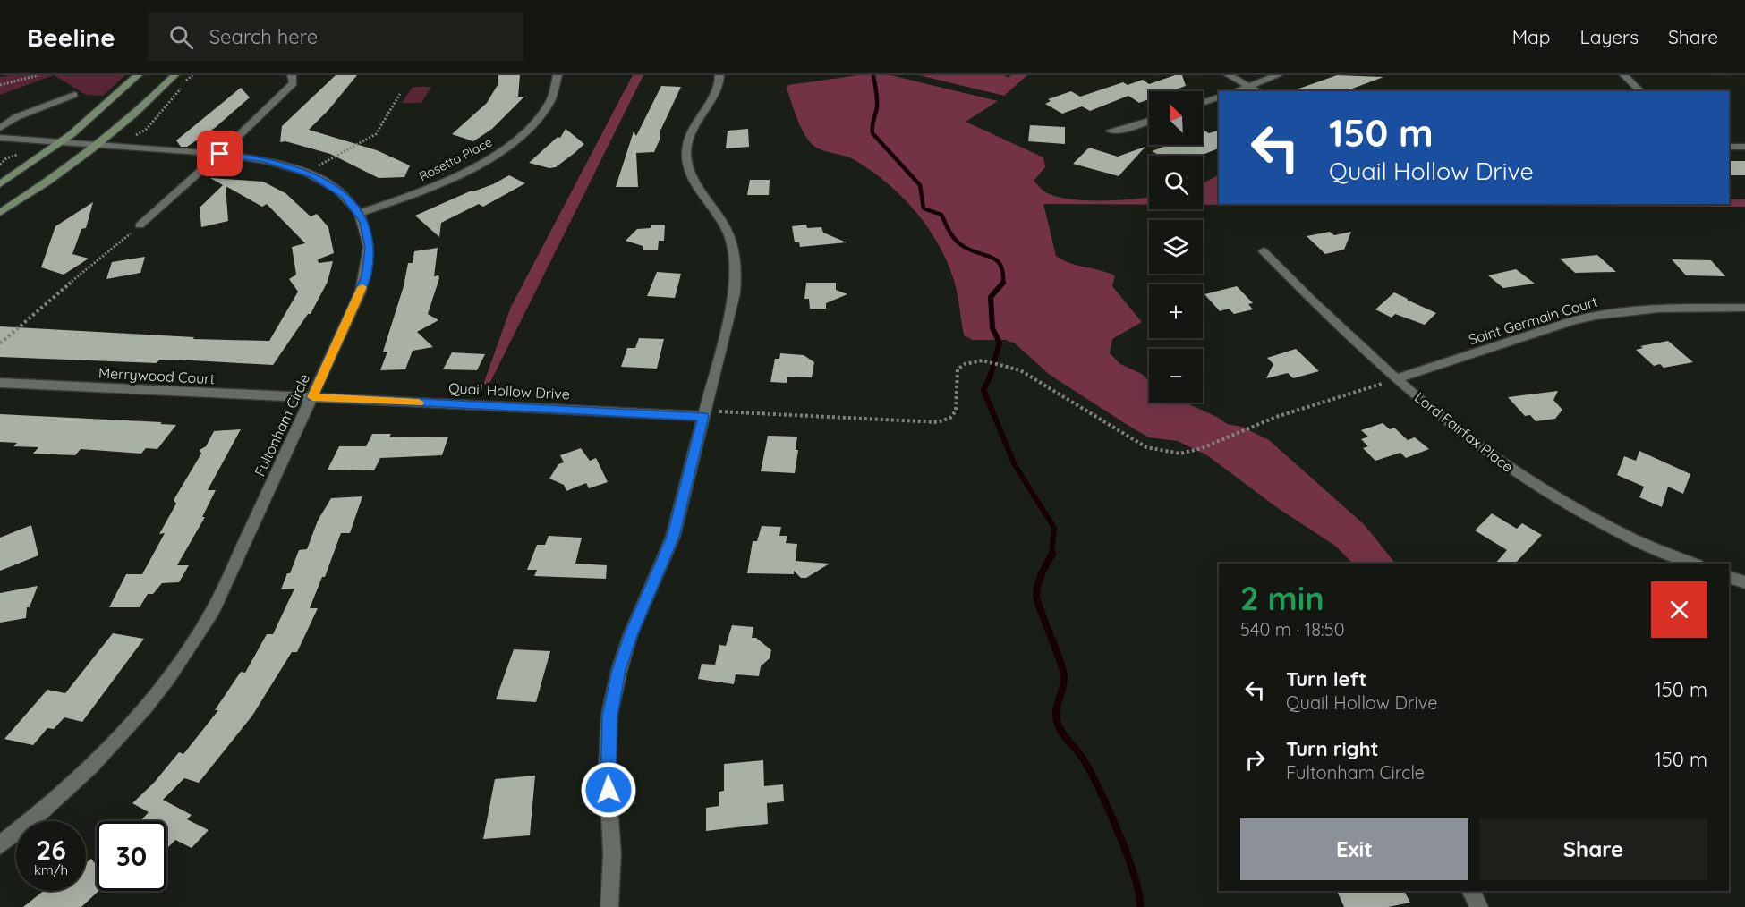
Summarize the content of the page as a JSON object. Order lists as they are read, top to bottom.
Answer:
{
  "streets": {
    "street": [
      "Rosetta Place",
      "Saint Germain Court",
      "Merrywood Court",
      "Quail Hollow Drive",
      "Fultonham Circle",
      "Lord Fairfax Place"
    ]
  },
  "crossings": [
    ["Rosetta Place", "Fultonham Circle"],
    ["Saint Germain Court", "Lord Fairfax Place"],
    ["Merrywood Court", "Quail Hollow Drive"],
    ["Merrywood Court", "Fultonham Circle"],
    ["Quail Hollow Drive", "Fultonham Circle"]
  ],
  "north": "top left",
  "page": {
    "header": "Beeline",
    "search": "Search here",
    "nav": ["Map", "Layers", "Share"],
    "map_buttons": ["+", "−"],
    "turn": ["150 m", "Quail Hollow Drive"],
    "heading": ["2 min", "540 m · 18:50"],
    "list": [
      {
        "name": "Turn left",
        "note": "Quail Hollow Drive",
        "value": "150 m"
      },
      {
        "name": "Turn right",
        "note": "Fultonham Circle",
        "value": "150 m"
      }
    ],
    "buttons": ["Exit", "Share"],
    "speed": "26 km/h",
    "limit": "30"
  }
}
